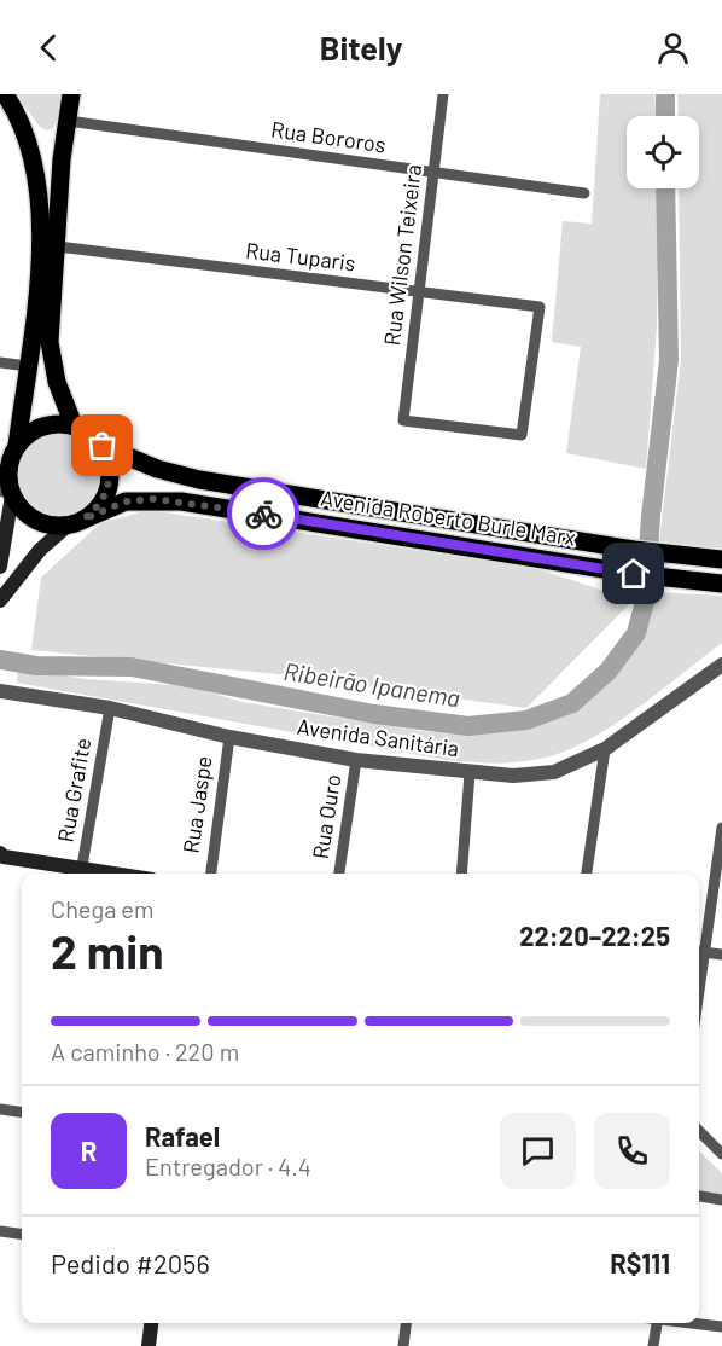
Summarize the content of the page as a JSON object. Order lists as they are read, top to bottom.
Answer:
{
  "streets": {
    "main road": ["Avenida Roberto Burle Marx"],
    "street": [
      "Rua Bororos",
      "Rua Wilson Teixeira",
      "Rua Tuparis",
      "Avenida Sanitária",
      "Rua Grafite",
      "Rua Jaspe",
      "Rua Ouro"
    ]
  },
  "crossings": [
    ["Rua Bororos", "Rua Wilson Teixeira"],
    ["Rua Wilson Teixeira", "Rua Tuparis"],
    ["Avenida Sanitária", "Rua Grafite"],
    ["Avenida Sanitária", "Rua Jaspe"],
    ["Avenida Sanitária", "Rua Ouro"]
  ],
  "water": ["Ribeirão Ipanema"],
  "page": {
    "header": "Bitely",
    "heading": ["2 min", "Chega em", "22:20–22:25"],
    "panel": [
      "Rafael",
      "Entregador · 4.4",
      "Pedido #2056",
      "R$111"
    ],
    "bar": "A caminho · 220 m",
    "round": "R"
  }
}
